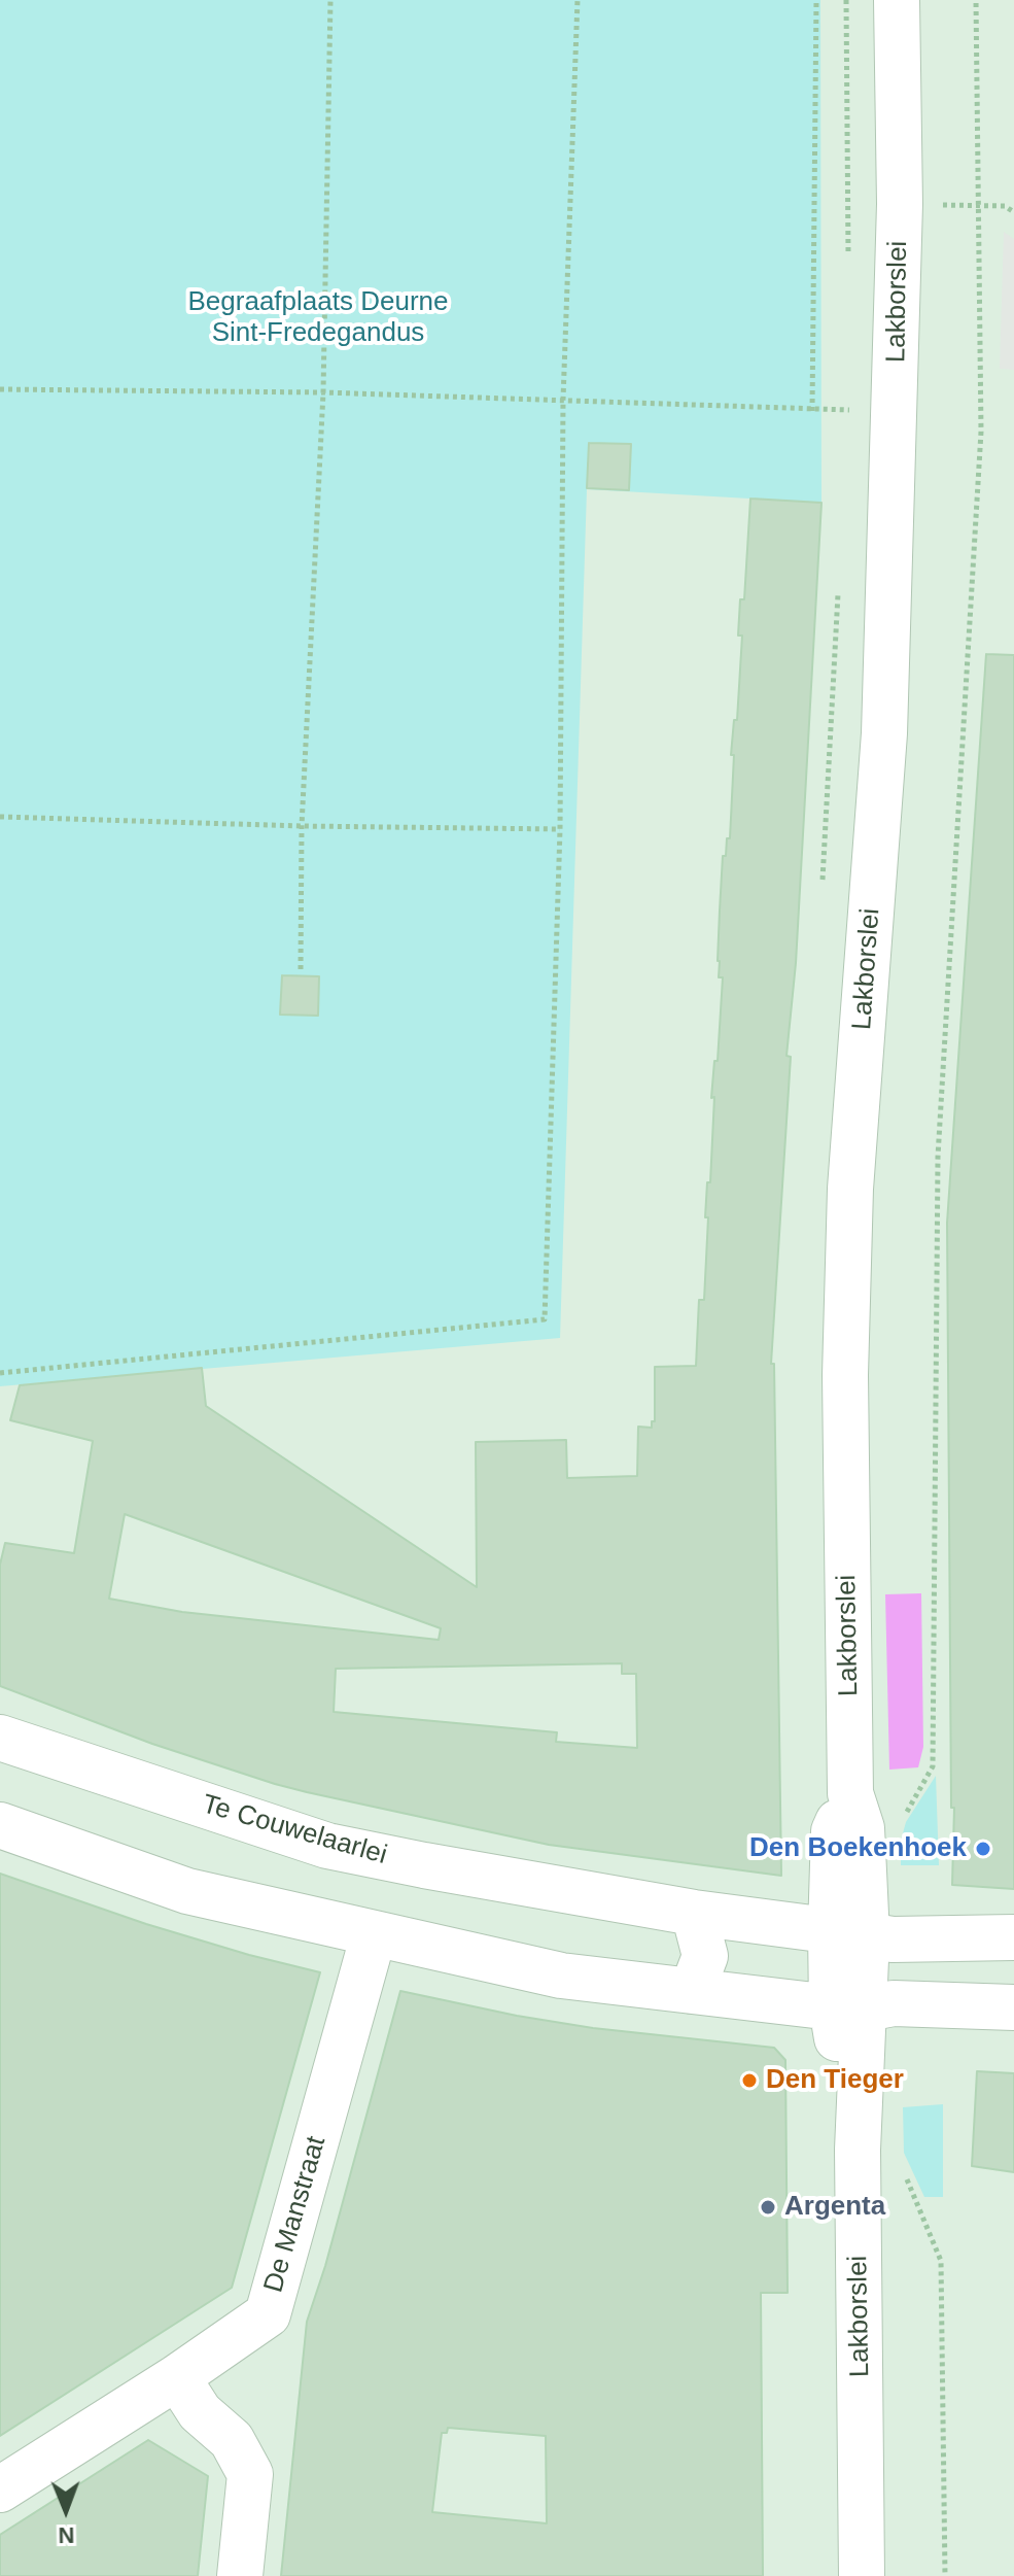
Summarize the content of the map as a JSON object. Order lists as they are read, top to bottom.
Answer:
{
  "streets": {
    "street": ["Lakborslei", "Te Couwelaarlei", "De Manstraat"]
  },
  "crossings": [
    ["Lakborslei", "Te Couwelaarlei"]
  ],
  "parks": ["Begraafplaats Deurne Sint-Fredegandus"],
  "places": ["Den Boekenhoek", "Den Tieger", "Argenta"],
  "north": "bottom"
}
